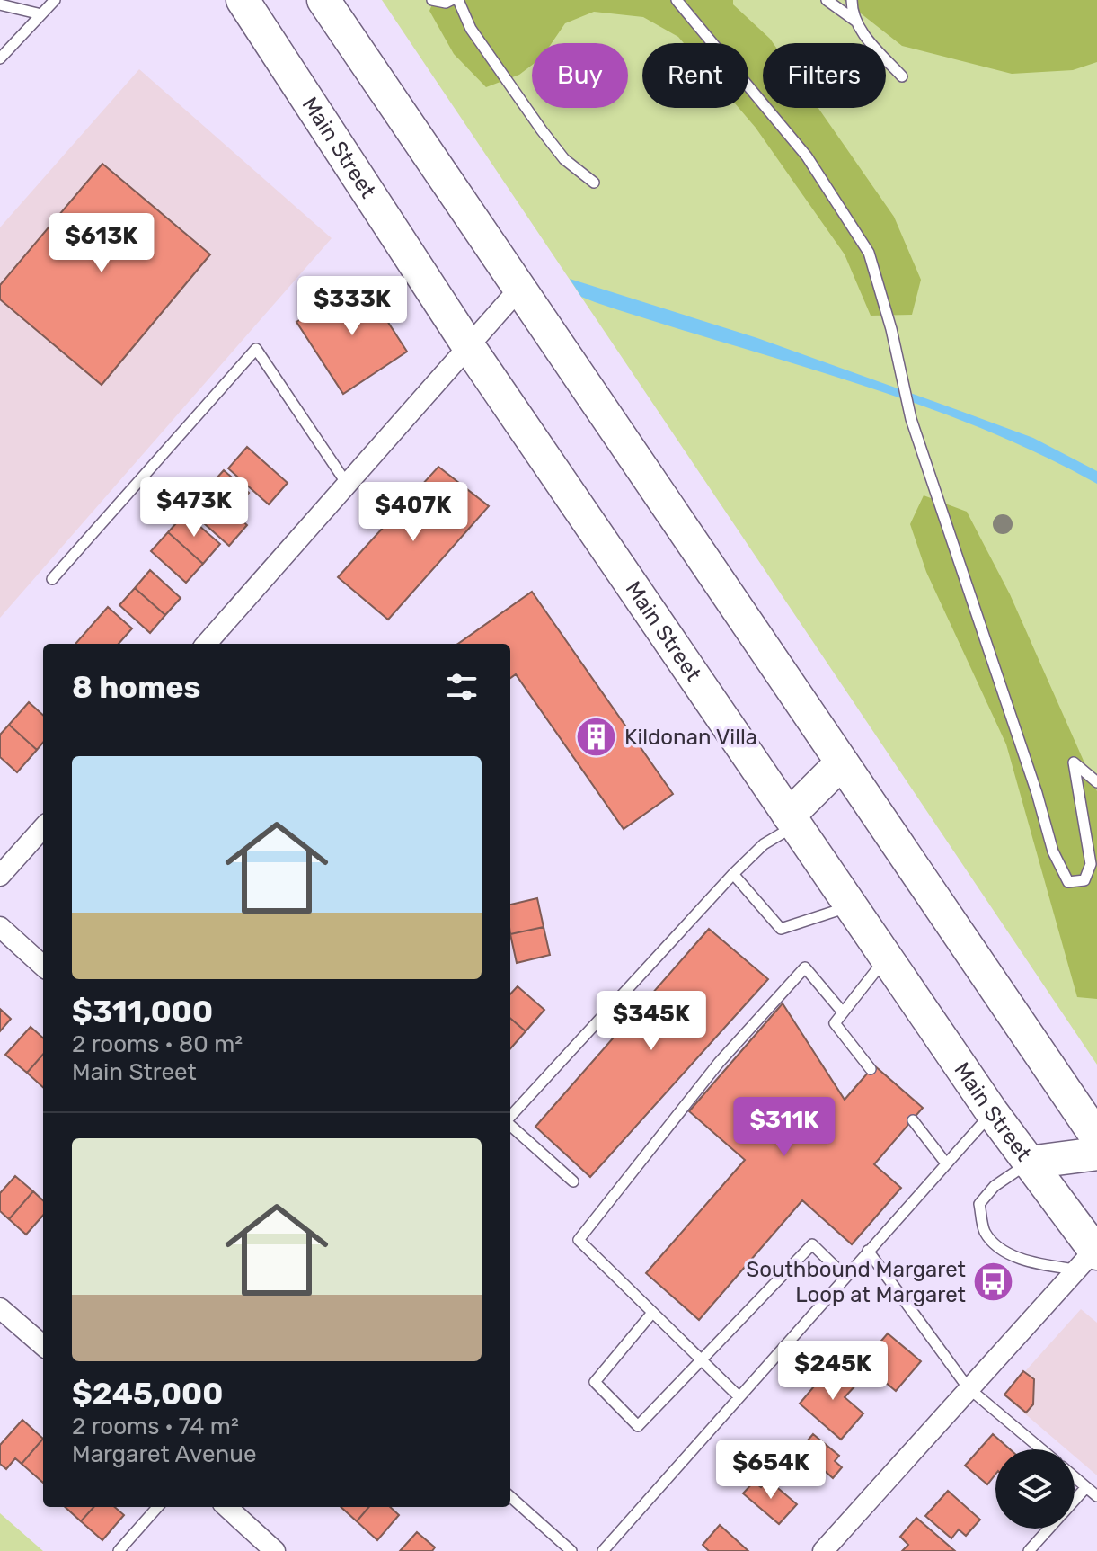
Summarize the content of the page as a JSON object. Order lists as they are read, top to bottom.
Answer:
{
  "streets": {
    "main road": ["Main Street"]
  },
  "places": {
    "building": ["Kildonan Villa"],
    "bus stop": ["Southbound Margaret Loop at Margaret"]
  },
  "page": {
    "chip": ["Buy", "Rent", "Filters"],
    "price": [
      "$613K",
      "$333K",
      "$473K",
      "$407K",
      "$345K",
      "$311K",
      "$245K",
      "$654K"
    ],
    "heading": "8 homes",
    "list": [
      {
        "name": "$311,000",
        "note": "2 rooms · 80 m² · Main Street"
      },
      {
        "name": "$245,000",
        "note": "2 rooms · 74 m² · Margaret Avenue"
      }
    ]
  }
}
